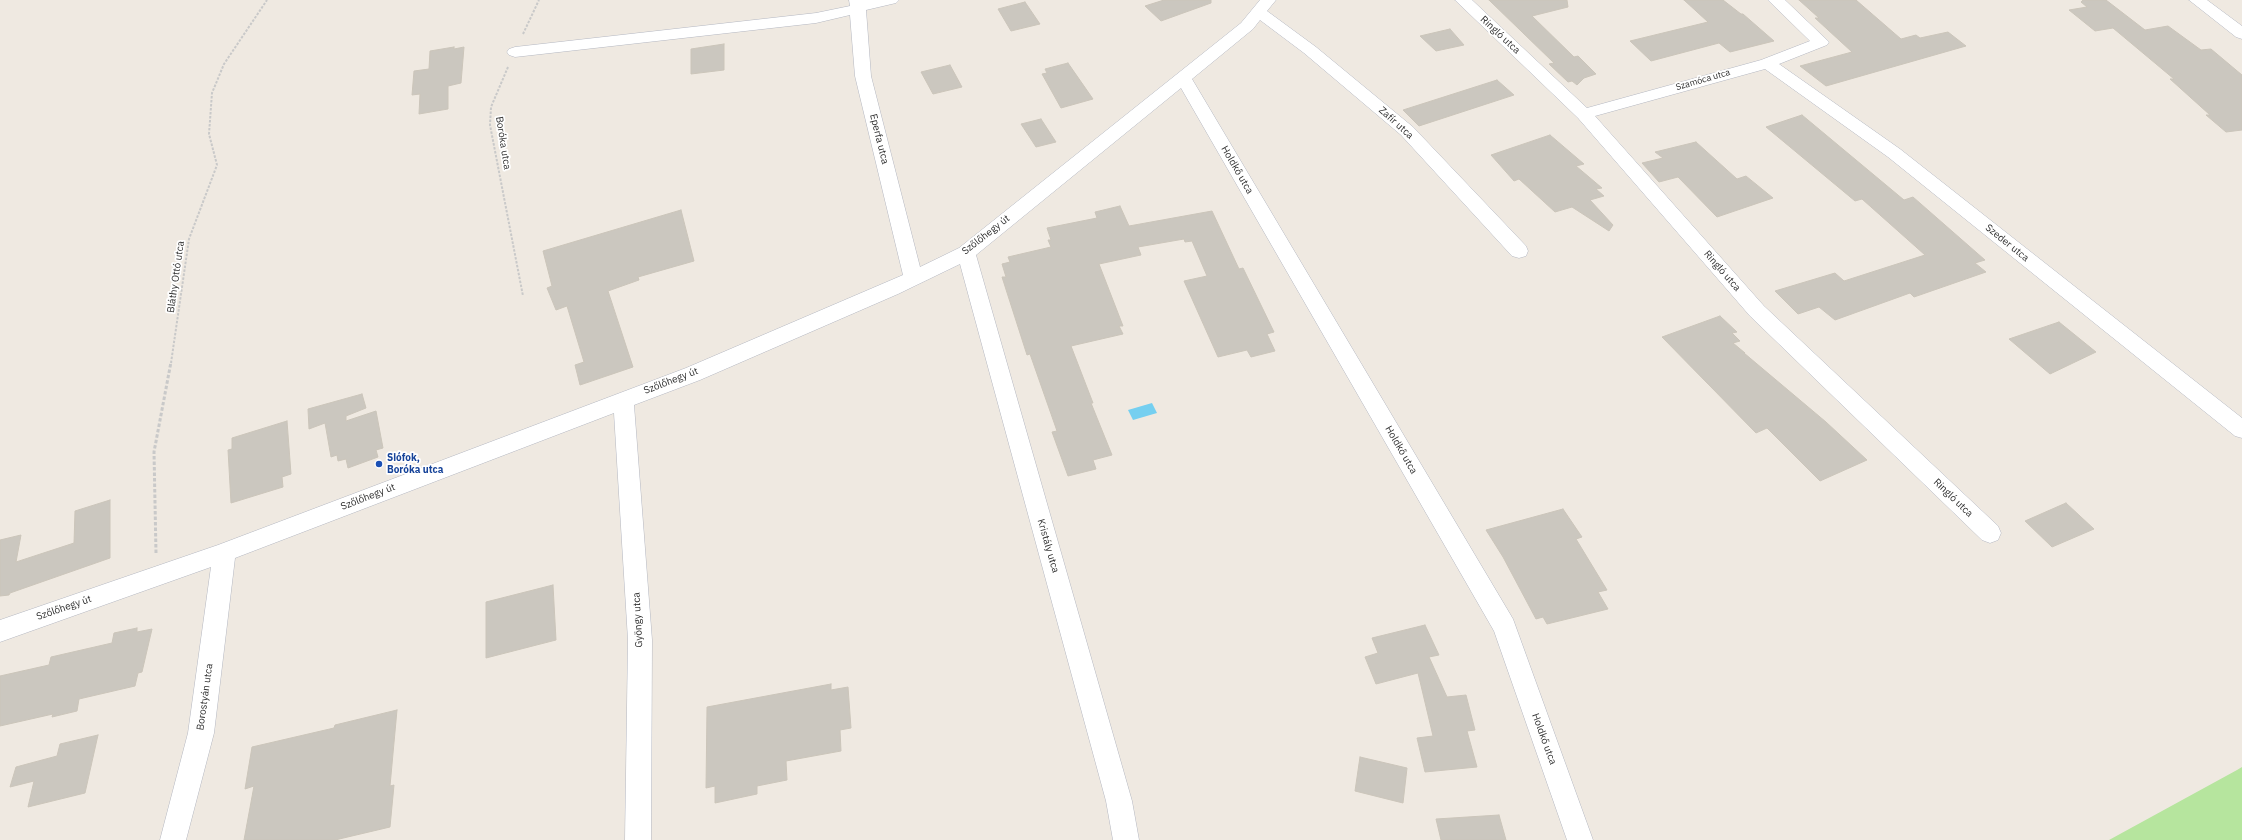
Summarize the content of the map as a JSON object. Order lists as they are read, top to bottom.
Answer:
{
  "streets": {
    "street": [
      "Ringló utca",
      "Szamóca utca",
      "Zafír utca",
      "Eperfa utca",
      "Holdkő utca",
      "Szőlőhegy út",
      "Szeder utca",
      "Kristály utca",
      "Gyöngy utca",
      "Borostyán utca"
    ],
    "path": ["Boróka utca", "Bláthy Ottó utca"]
  },
  "crossings": [
    ["Ringló utca", "Szamóca utca"],
    ["Szamóca utca", "Szeder utca"],
    ["Zafír utca", "Szőlőhegy út"],
    ["Eperfa utca", "Szőlőhegy út"],
    ["Holdkő utca", "Szőlőhegy út"],
    ["Szőlőhegy út", "Bláthy Ottó utca"],
    ["Szőlőhegy út", "Kristály utca"],
    ["Szőlőhegy út", "Gyöngy utca"],
    ["Szőlőhegy út", "Borostyán utca"]
  ],
  "places": ["Siófok, Boróka utca"]
}
